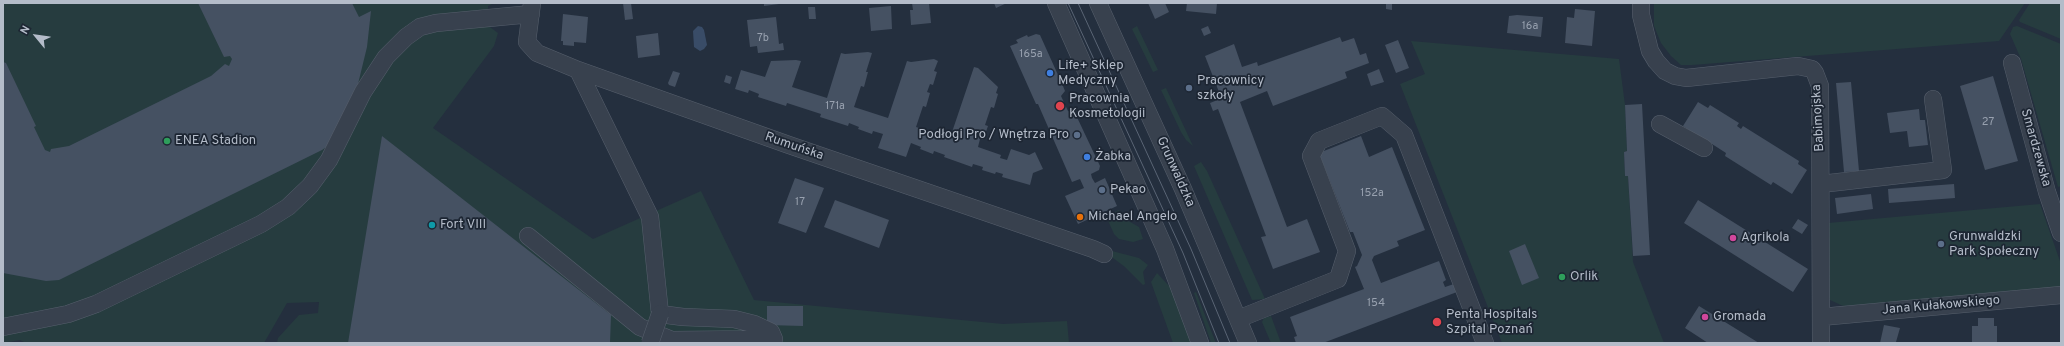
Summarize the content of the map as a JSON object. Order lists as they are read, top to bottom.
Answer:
{
  "streets": {
    "street": [
      "Babimojska",
      "Rumuńska",
      "Smardzewska",
      "Grunwaldzka",
      "Jana Kułakowskiego"
    ]
  },
  "crossings": [
    ["Babimojska", "Jana Kułakowskiego"]
  ],
  "places": [
    "Life+ Sklep Medyczny",
    "Pracownicy szkoły",
    "Pracownia Kosmetologii",
    "Podłogi Pro / Wnętrza Pro",
    "ENEA Stadion",
    "Żabka",
    "Pekao",
    "Michael Angelo",
    "Fort VIII",
    "Agrikola",
    "Grunwaldzki Park Społeczny",
    "Orlik",
    "Gromada",
    "Penta Hospitals Szpital Poznań"
  ],
  "house_numbers": [
    "16a",
    "7b",
    "165a",
    "171a",
    "27",
    "152a",
    "17",
    "154"
  ],
  "north": "top left"
}
